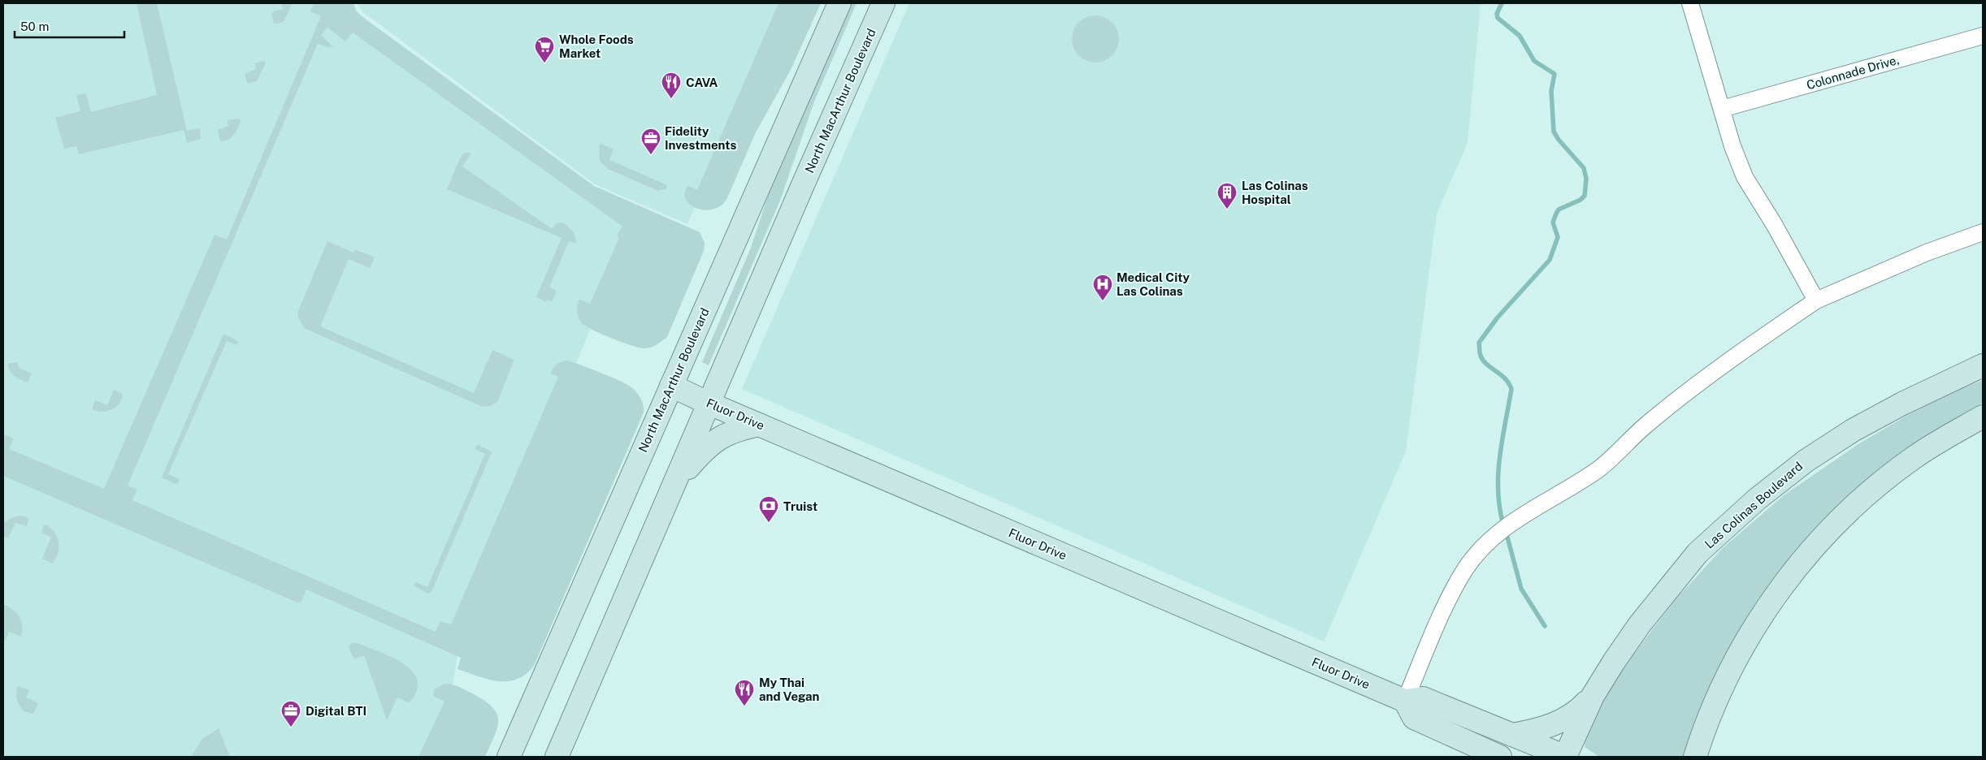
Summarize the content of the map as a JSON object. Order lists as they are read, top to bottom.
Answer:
{
  "streets": {
    "main road": ["North MacArthur Boulevard", "Fluor Drive", "Las Colinas Boulevard"],
    "street": ["Colonnade Drive,"]
  },
  "crossings": [
    ["North MacArthur Boulevard", "Fluor Drive"],
    ["Fluor Drive", "Las Colinas Boulevard"]
  ],
  "places": {
    "supermarket": ["Whole Foods Market"],
    "restaurant": ["CAVA", "My Thai and Vegan"],
    "office": ["Fidelity Investments", "Digital BTI"],
    "building": ["Las Colinas Hospital"],
    "hospital": ["Medical City Las Colinas"],
    "bank": ["Truist"]
  },
  "scale_bar": "50 m"
}
